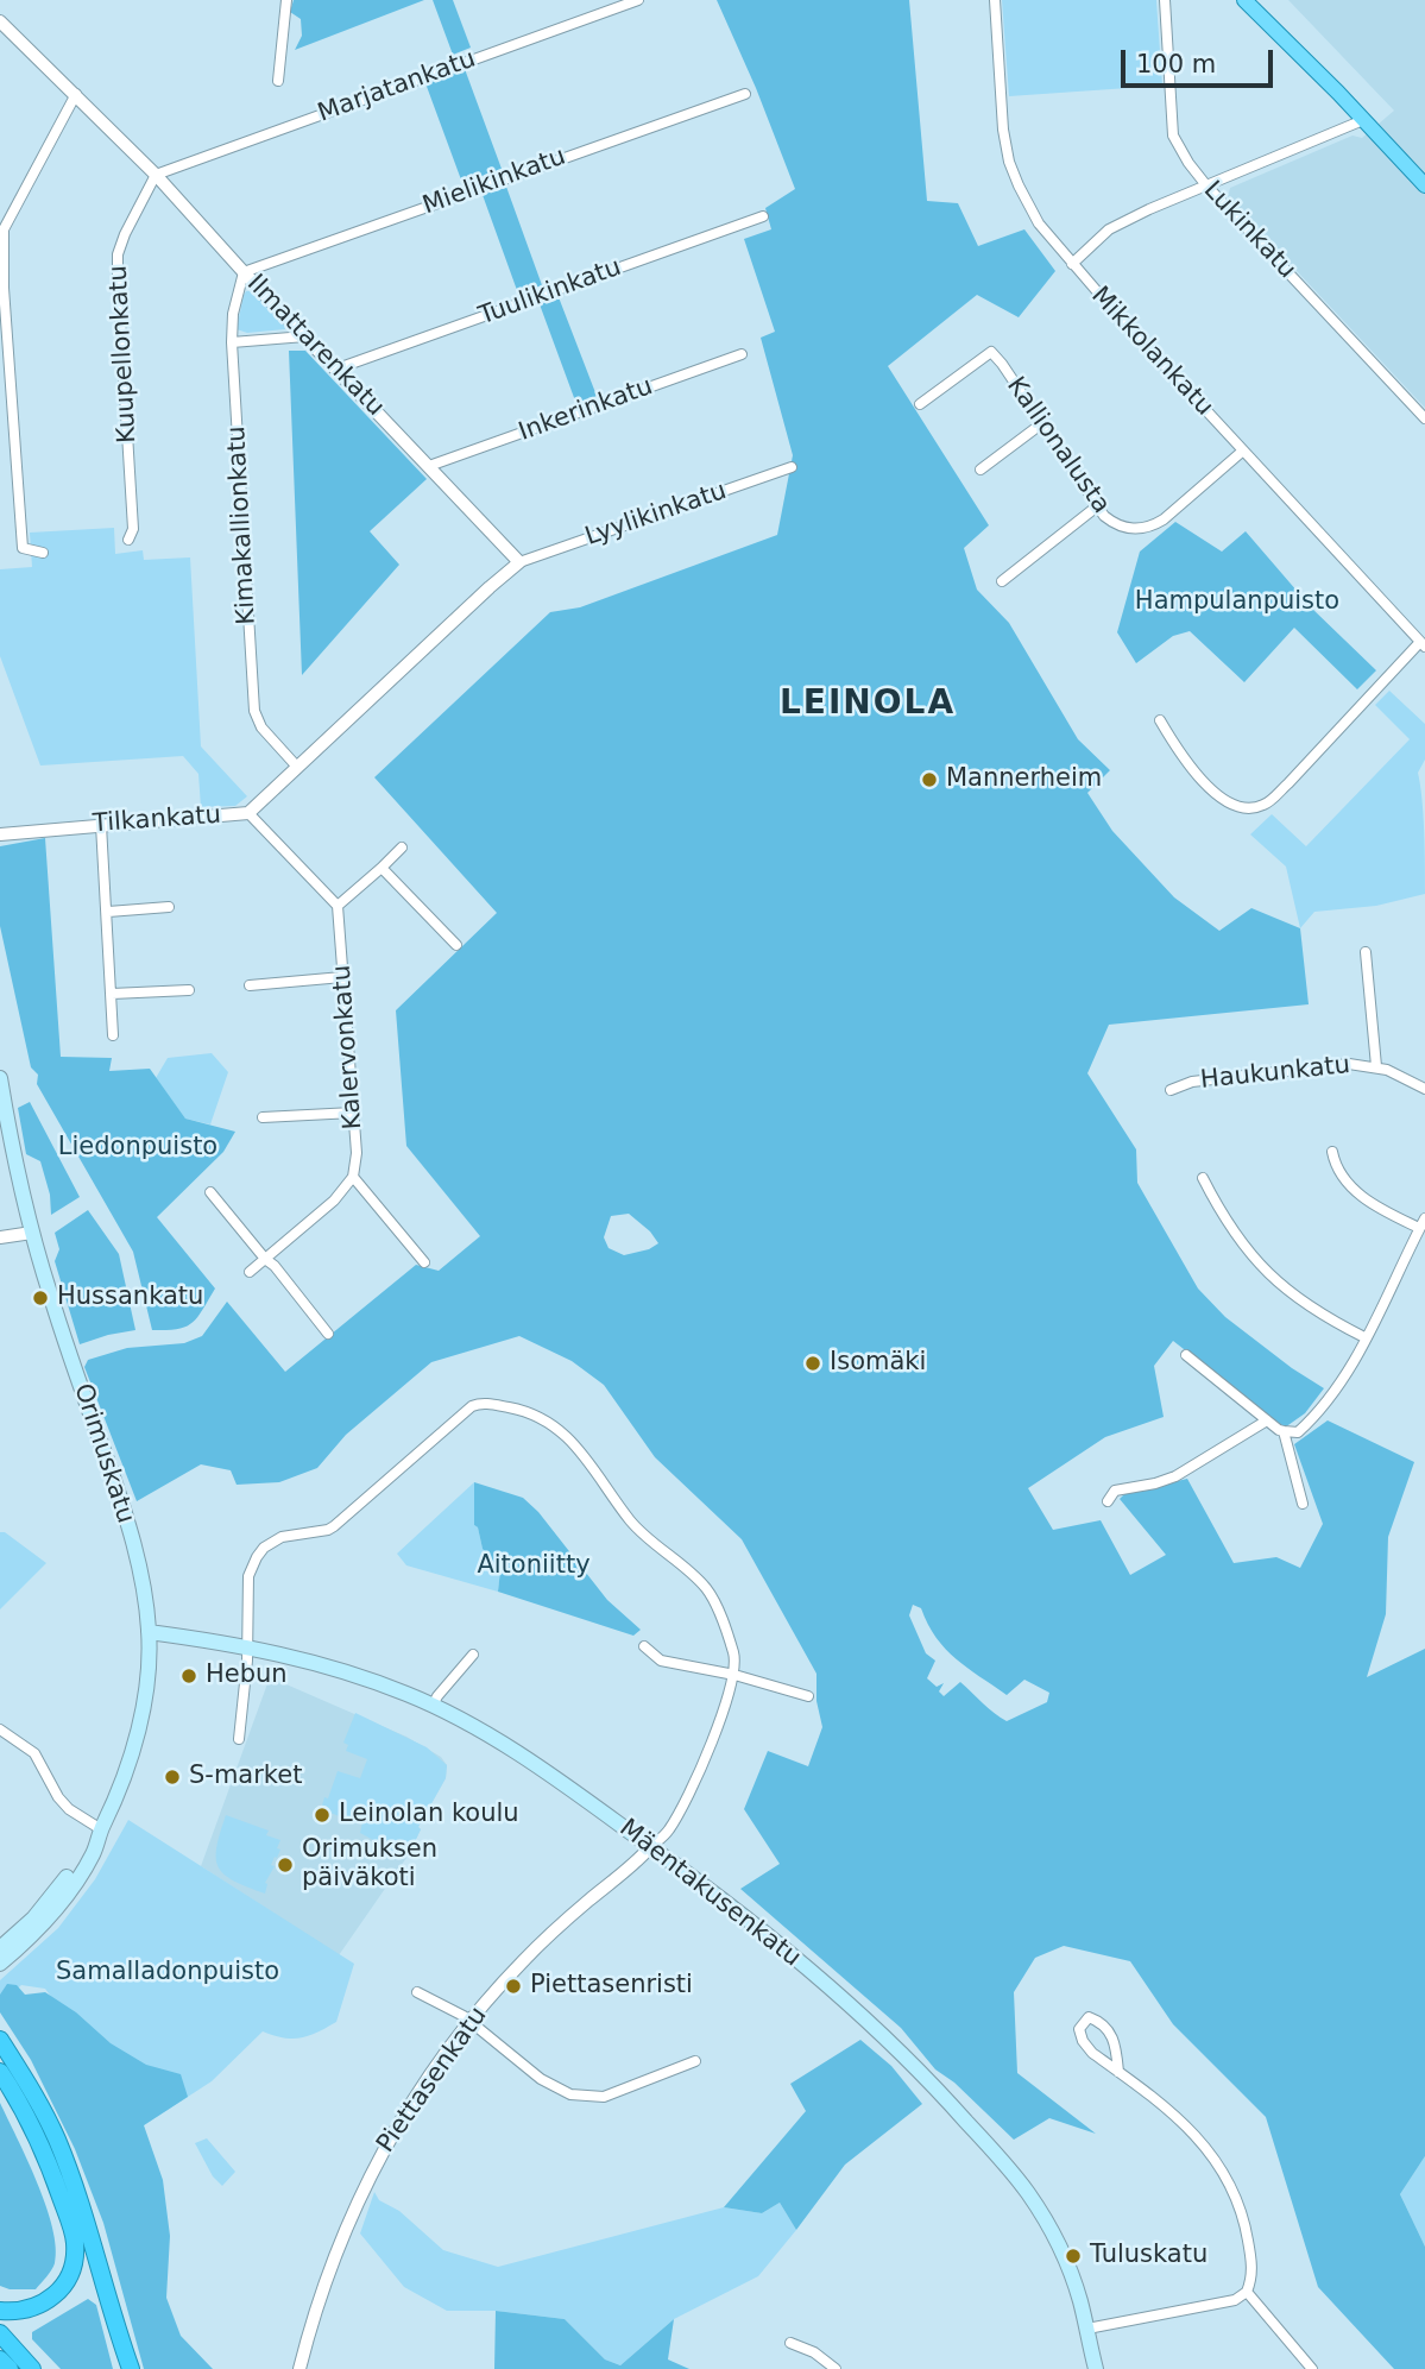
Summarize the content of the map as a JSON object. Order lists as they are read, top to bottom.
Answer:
{
  "streets": {
    "main road": ["Orimuskatu", "Mäentakusenkatu"],
    "street": [
      "Marjatankatu",
      "Mielikinkatu",
      "Lukinkatu",
      "Tuulikinkatu",
      "Ilmattarenkatu",
      "Mikkolankatu",
      "Kuupellonkatu",
      "Inkerinkatu",
      "Kallionalusta",
      "Lyylikinkatu",
      "Kimakallionkatu",
      "Tilkankatu",
      "Kalervonkatu",
      "Haukunkatu",
      "Piettasenkatu"
    ]
  },
  "crossings": [
    ["Marjatankatu", "Ilmattarenkatu"],
    ["Marjatankatu", "Kuupellonkatu"],
    ["Mielikinkatu", "Ilmattarenkatu"],
    ["Mielikinkatu", "Kimakallionkatu"],
    ["Tuulikinkatu", "Ilmattarenkatu"],
    ["Ilmattarenkatu", "Kuupellonkatu"],
    ["Ilmattarenkatu", "Inkerinkatu"],
    ["Ilmattarenkatu", "Lyylikinkatu"],
    ["Ilmattarenkatu", "Kimakallionkatu"],
    ["Ilmattarenkatu", "Tilkankatu"],
    ["Mikkolankatu", "Kallionalusta"],
    ["Lyylikinkatu", "Tilkankatu"],
    ["Kimakallionkatu", "Tilkankatu"],
    ["Orimuskatu", "Mäentakusenkatu"],
    ["Mäentakusenkatu", "Piettasenkatu"]
  ],
  "districts": ["LEINOLA"],
  "parks": [
    "Hampulanpuisto",
    "Liedonpuisto",
    "Aitoniitty",
    "Samalladonpuisto"
  ],
  "places": [
    "Mannerheim",
    "Hussankatu",
    "Isomäki",
    "Hebun",
    "S-market",
    "Leinolan koulu",
    "Orimuksen päiväkoti",
    "Piettasenristi",
    "Tuluskatu"
  ],
  "scale_bar": "100 m"
}
